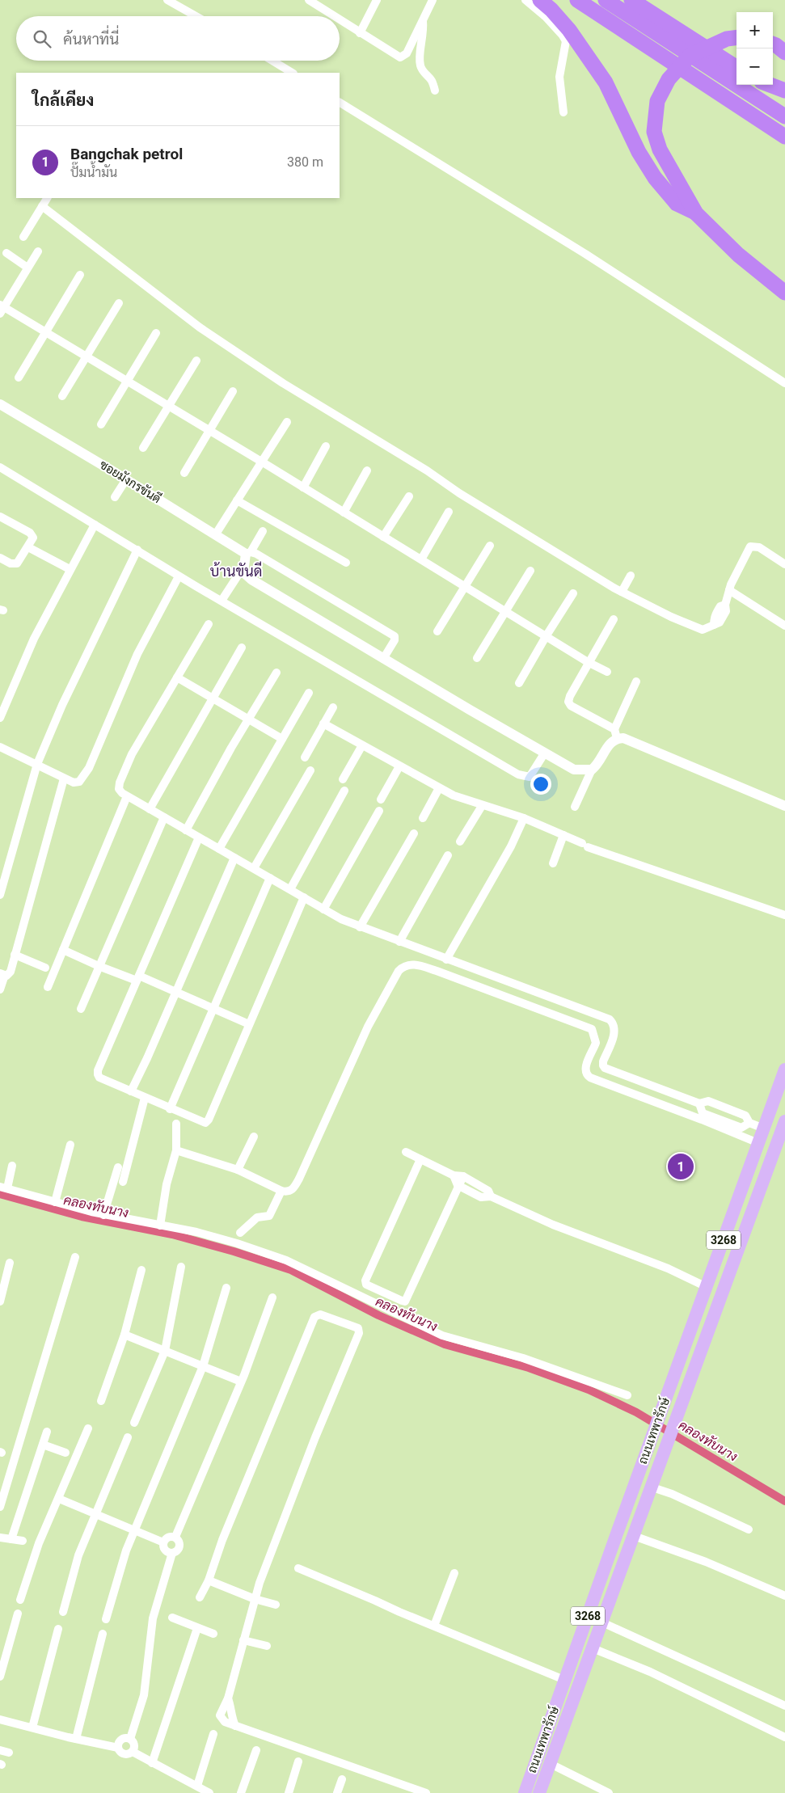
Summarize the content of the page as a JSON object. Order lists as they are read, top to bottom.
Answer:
{
  "streets": {
    "main road": ["3268", "ถนนเทพารักษ์"],
    "street": ["ซอยมังกรขันดี"]
  },
  "districts": ["บ้านขันดี"],
  "water": ["คลองทับนาง"],
  "page": {
    "map_buttons": ["+", "−"],
    "search": "ค้นหาที่นี่",
    "heading": "ใกล้เคียง",
    "list": [
      {
        "mark": "1",
        "name": "Bangchak petrol",
        "note": "ปั๊มน้ำมัน",
        "value": "380 m"
      }
    ],
    "pins": "1"
  }
}
